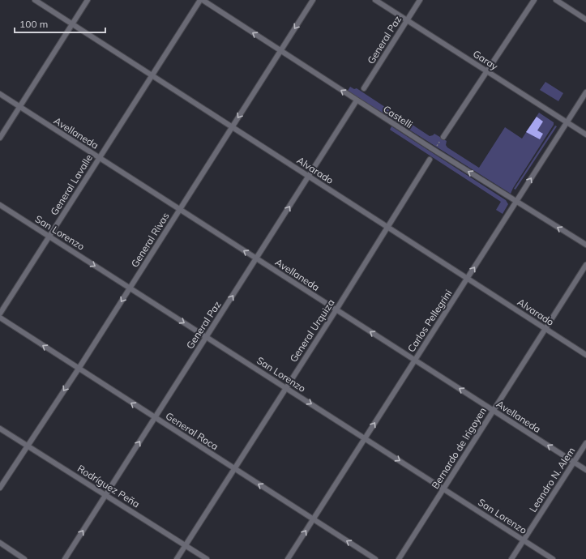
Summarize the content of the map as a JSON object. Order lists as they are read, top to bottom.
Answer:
{
  "streets": {
    "street": [
      "General Paz",
      "Garay",
      "Castelli",
      "Avellaneda",
      "Alvarado",
      "General Lavalle",
      "San Lorenzo",
      "General Rivas",
      "Carlos Pellegrini",
      "General Urquiza",
      "General Roca",
      "Bernardo de Irigoyen",
      "Leandro N. Alem",
      "Rodríguez Peña"
    ]
  },
  "crossings": [
    ["General Paz", "Garay"],
    ["General Paz", "Castelli"],
    ["General Paz", "Avellaneda"],
    ["General Paz", "Alvarado"],
    ["General Paz", "San Lorenzo"],
    ["General Paz", "General Roca"],
    ["General Paz", "Rodríguez Peña"],
    ["Garay", "Carlos Pellegrini"],
    ["Castelli", "General Lavalle"],
    ["Castelli", "General Rivas"],
    ["Castelli", "Carlos Pellegrini"],
    ["Avellaneda", "General Lavalle"],
    ["Avellaneda", "General Rivas"],
    ["Avellaneda", "Carlos Pellegrini"],
    ["Avellaneda", "General Urquiza"],
    ["Avellaneda", "Bernardo de Irigoyen"],
    ["Avellaneda", "Leandro N. Alem"],
    ["Alvarado", "General Lavalle"],
    ["Alvarado", "General Rivas"],
    ["Alvarado", "Carlos Pellegrini"],
    ["Alvarado", "General Urquiza"],
    ["Alvarado", "Bernardo de Irigoyen"],
    ["General Lavalle", "San Lorenzo"],
    ["San Lorenzo", "General Rivas"],
    ["San Lorenzo", "Carlos Pellegrini"],
    ["San Lorenzo", "General Urquiza"],
    ["San Lorenzo", "Bernardo de Irigoyen"],
    ["San Lorenzo", "Leandro N. Alem"],
    ["General Rivas", "General Roca"],
    ["General Rivas", "Rodríguez Peña"],
    ["Carlos Pellegrini", "General Roca"],
    ["General Urquiza", "General Roca"],
    ["General Urquiza", "Rodríguez Peña"]
  ],
  "one_way": [
    "General Paz",
    "Castelli",
    "Avellaneda",
    "San Lorenzo",
    "General Rivas",
    "Carlos Pellegrini",
    "General Roca"
  ],
  "scale_bar": "100 m"
}
